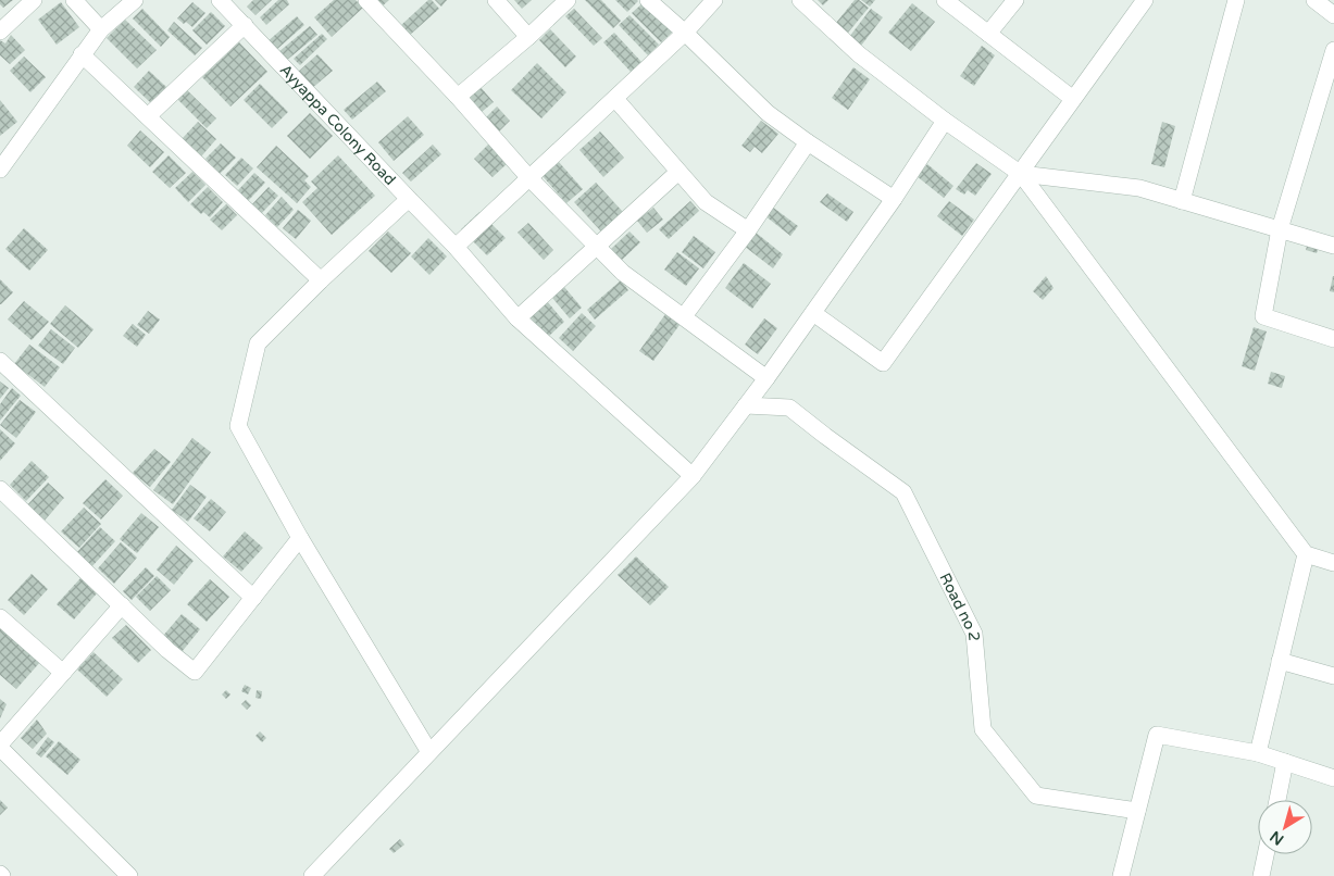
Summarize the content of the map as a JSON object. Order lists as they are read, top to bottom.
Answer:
{
  "streets": {
    "street": ["Ayyappa Colony Road", "Road no 2"]
  },
  "north": "bottom left"
}
